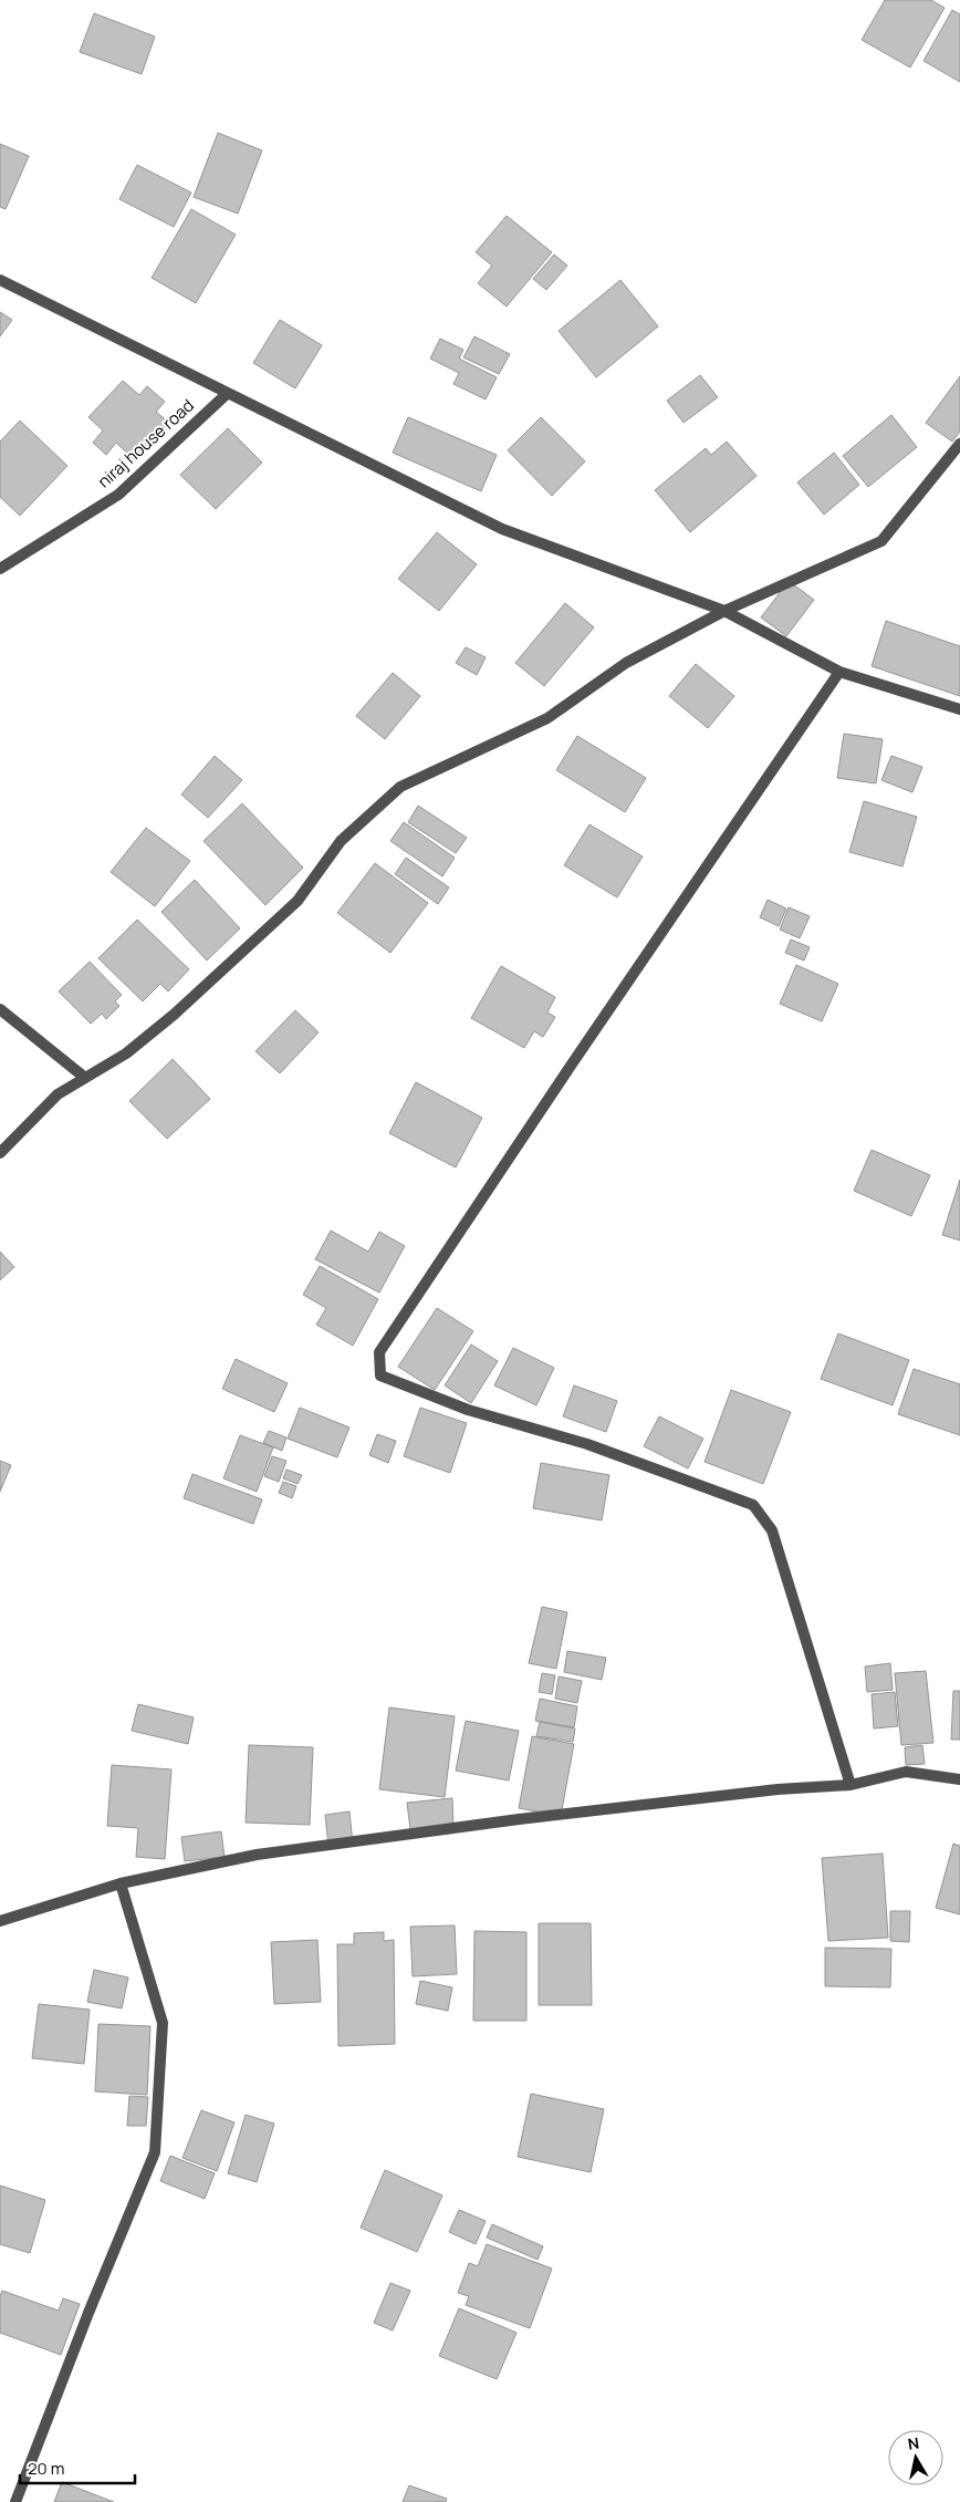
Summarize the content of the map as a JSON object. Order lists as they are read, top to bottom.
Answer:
{
  "streets": {
    "street": ["niraj house road"]
  },
  "scale_bar": "20 m",
  "north": "top"
}
